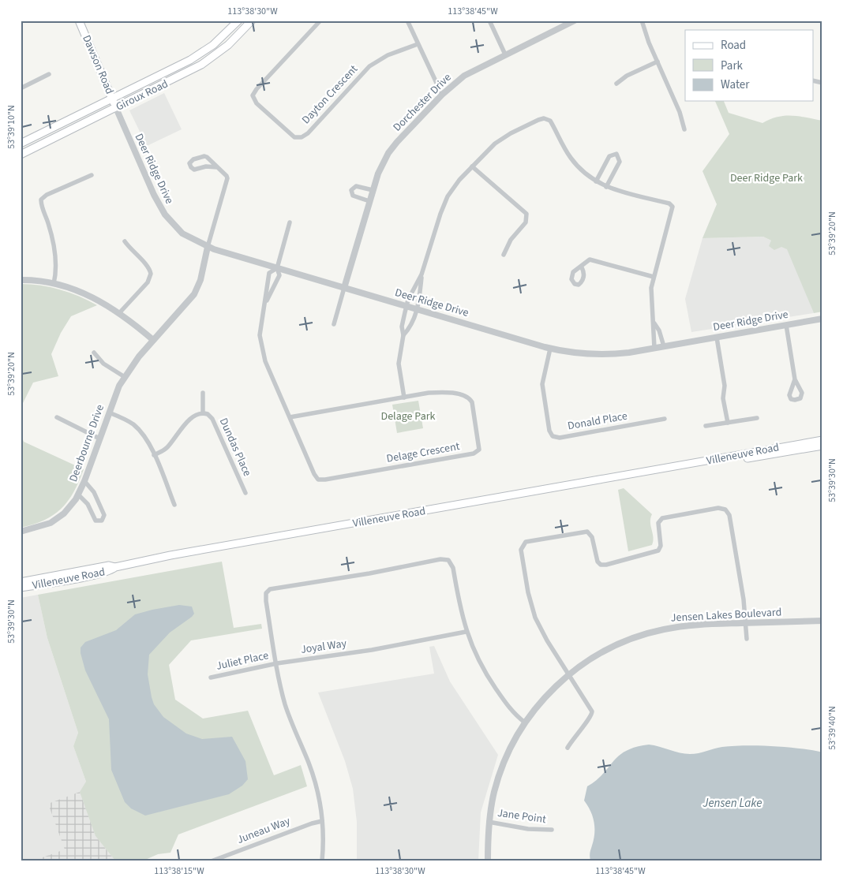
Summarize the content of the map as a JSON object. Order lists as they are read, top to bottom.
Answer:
{
  "streets": {
    "main road": ["Dawson Road", "Giroux Road", "Villeneuve Road"],
    "street": [
      "Dayton Crescent",
      "Dorchester Drive",
      "Deer Ridge Drive",
      "Donald Place",
      "Deerbourne Drive",
      "Dundas Place",
      "Delage Crescent",
      "Jensen Lakes Boulevard",
      "Joyal Way",
      "Juliet Place",
      "Jane Point",
      "Juneau Way"
    ]
  },
  "crossings": [
    ["Dawson Road", "Giroux Road"],
    ["Dawson Road", "Deer Ridge Drive"],
    ["Giroux Road", "Deer Ridge Drive"],
    ["Dorchester Drive", "Deer Ridge Drive"],
    ["Deer Ridge Drive", "Donald Place"],
    ["Deer Ridge Drive", "Deerbourne Drive"],
    ["Deer Ridge Drive", "Delage Crescent"],
    ["Jensen Lakes Boulevard", "Jane Point"],
    ["Joyal Way", "Juliet Place"]
  ],
  "water": ["Jensen Lake"],
  "parks": ["Deer Ridge Park", "Delage Park"],
  "legend": ["Road", "Park", "Water"],
  "coordinates": [
    "113°38'30\"W",
    "113°38'45\"W",
    "53°39'10\"N",
    "53°39'20\"N",
    "53°39'30\"N",
    "53°39'40\"N",
    "113°38'15\"W"
  ]
}
